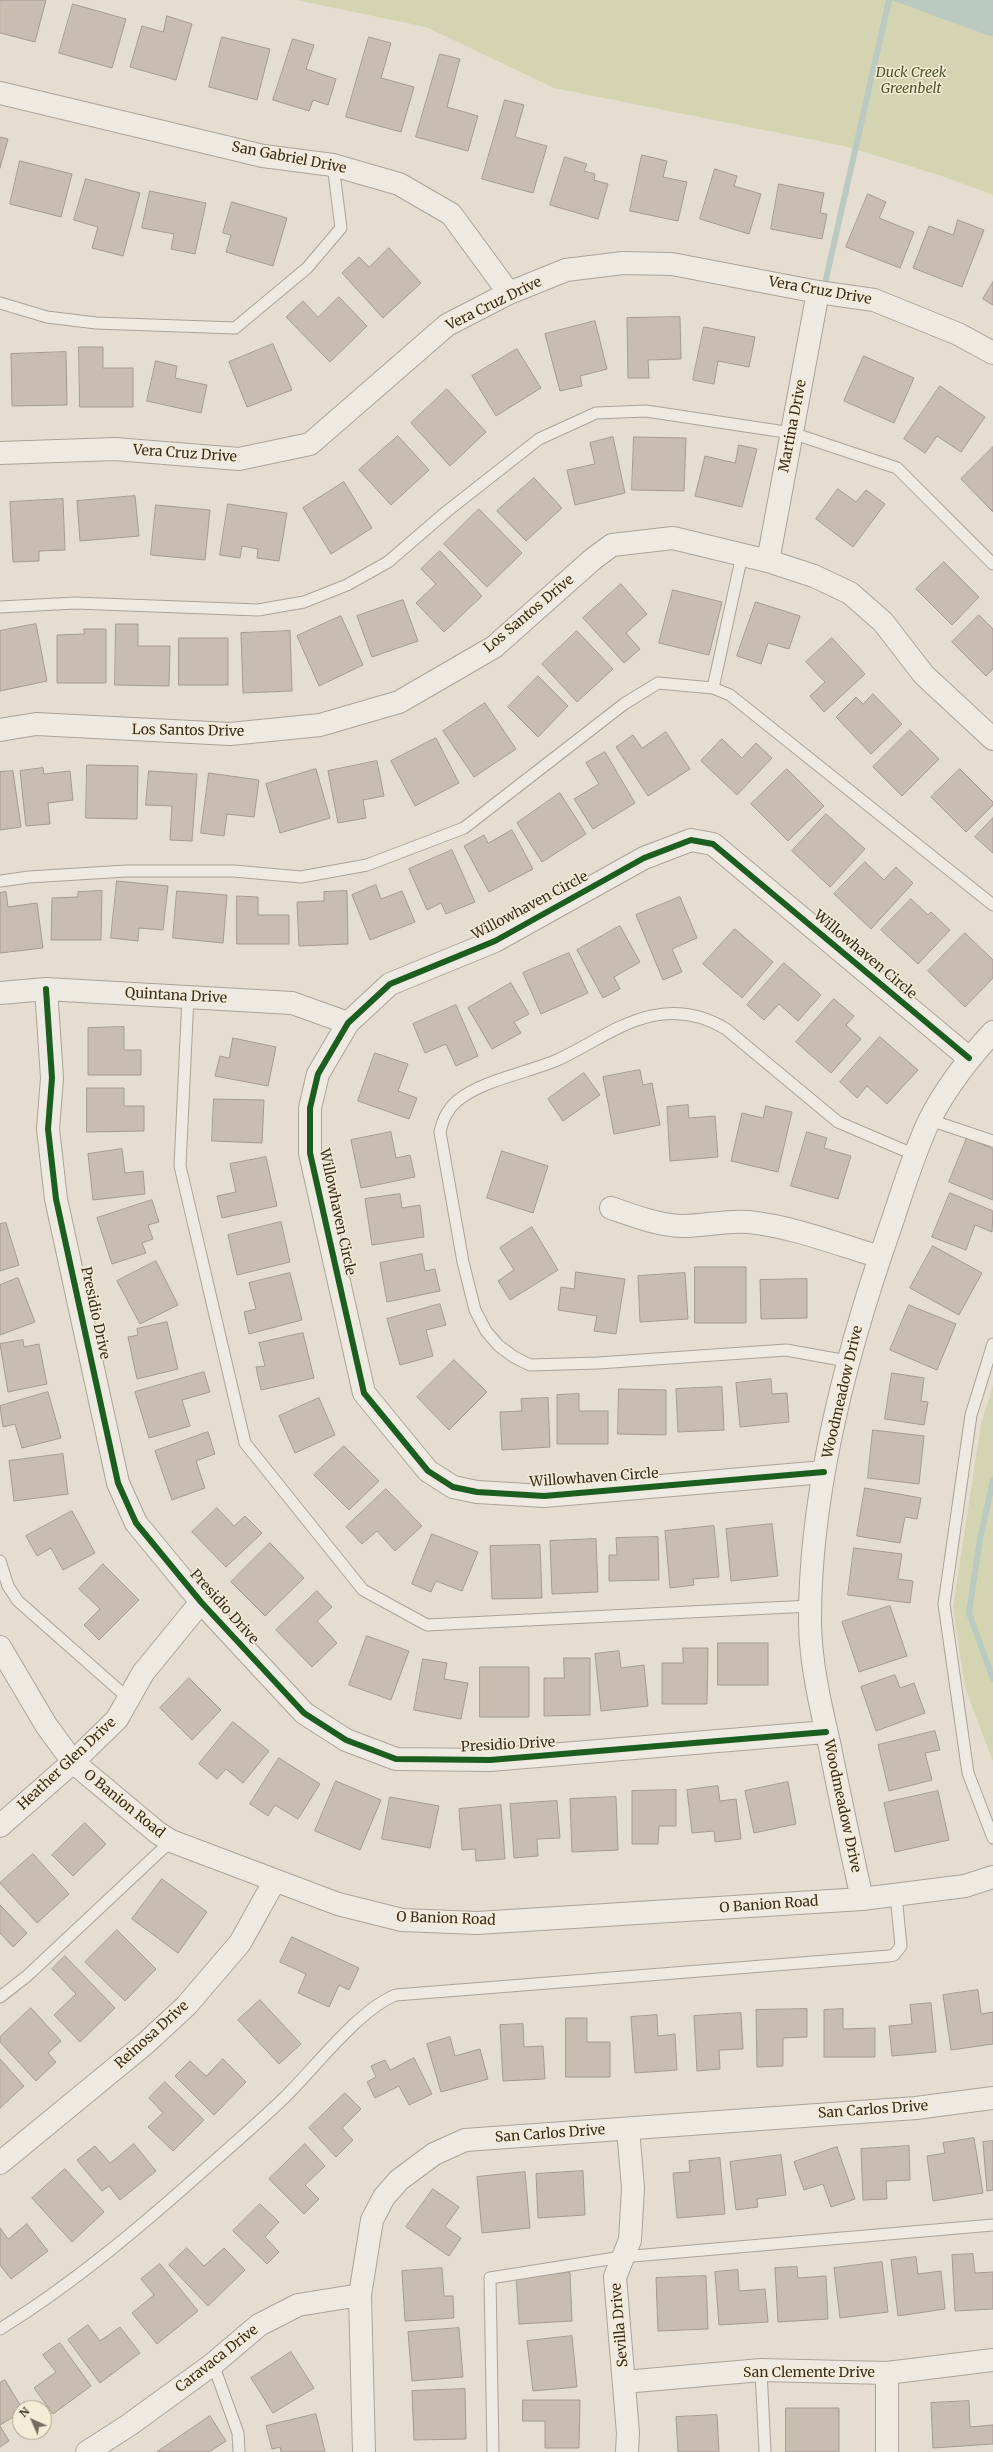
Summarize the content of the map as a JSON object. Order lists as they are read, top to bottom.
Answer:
{
  "streets": {
    "street": [
      "San Gabriel Drive",
      "Vera Cruz Drive",
      "Martina Drive",
      "Los Santos Drive",
      "Willowhaven Circle",
      "Quintana Drive",
      "Presidio Drive",
      "Woodmeadow Drive",
      "Heather Glen Drive",
      "O Banion Road",
      "Reinosa Drive",
      "San Carlos Drive",
      "Sevilla Drive",
      "Caravaca Drive",
      "San Clemente Drive"
    ]
  },
  "crossings": [
    ["San Gabriel Drive", "Vera Cruz Drive"],
    ["Vera Cruz Drive", "Martina Drive"],
    ["Martina Drive", "Los Santos Drive"],
    ["Willowhaven Circle", "Quintana Drive"],
    ["Willowhaven Circle", "Woodmeadow Drive"],
    ["Quintana Drive", "Presidio Drive"],
    ["Presidio Drive", "Woodmeadow Drive"],
    ["Presidio Drive", "Heather Glen Drive"],
    ["Woodmeadow Drive", "O Banion Road"],
    ["Heather Glen Drive", "O Banion Road"],
    ["O Banion Road", "Reinosa Drive"],
    ["San Carlos Drive", "Sevilla Drive"],
    ["San Carlos Drive", "Caravaca Drive"],
    ["Sevilla Drive", "San Clemente Drive"]
  ],
  "parks": ["Duck Creek Greenbelt"],
  "north": "top left"
}
